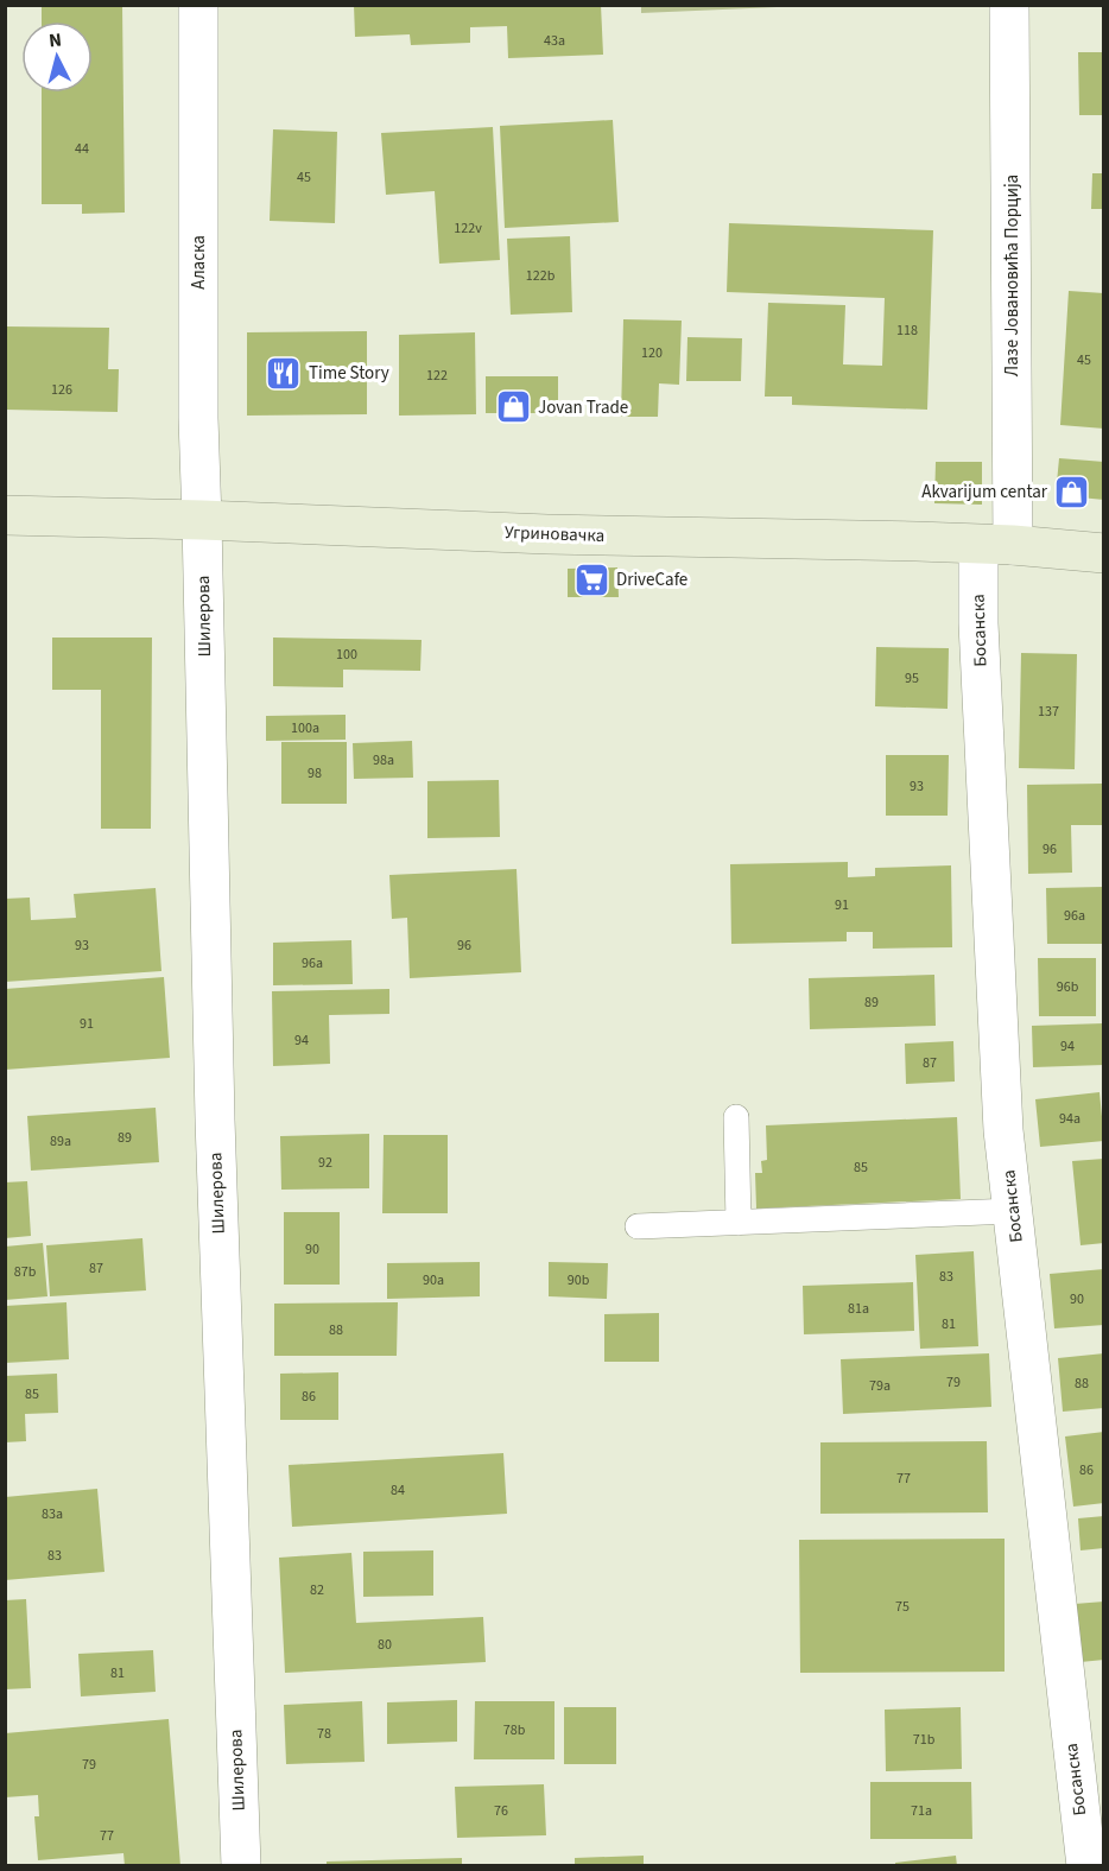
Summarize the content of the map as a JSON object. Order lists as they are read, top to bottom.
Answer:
{
  "streets": {
    "main road": ["Угриновачка"],
    "street": [
      "Аласка",
      "Лазе Јовановића Порција",
      "Шилерова",
      "Босанска"
    ]
  },
  "crossings": [
    ["Аласка", "Угриновачка"],
    ["Аласка", "Шилерова"],
    ["Лазе Јовановића Порција", "Угриновачка"],
    ["Лазе Јовановића Порција", "Босанска"],
    ["Угриновачка", "Шилерова"],
    ["Угриновачка", "Босанска"]
  ],
  "places": {
    "restaurant": ["Time Story"],
    "shop": ["Jovan Trade", "Akvarijum centar"],
    "supermarket": ["DriveCafe"]
  },
  "house_numbers": [
    "43a",
    "44",
    "45",
    "122v",
    "122b",
    "118",
    "120",
    "45",
    "122",
    "126",
    "100",
    "95",
    "137",
    "100a",
    "98a",
    "98",
    "93",
    "96",
    "91",
    "96a",
    "93",
    "96",
    "96a",
    "96b",
    "89",
    "91",
    "94",
    "94",
    "87",
    "94a",
    "89",
    "89a",
    "92",
    "85",
    "90",
    "87",
    "87b",
    "83",
    "90a",
    "90b",
    "90",
    "81a",
    "81",
    "88",
    "79",
    "88",
    "79a",
    "85",
    "86",
    "86",
    "77",
    "84",
    "83a",
    "83",
    "82",
    "75",
    "80",
    "81",
    "78b",
    "78",
    "71b",
    "79",
    "76",
    "71a",
    "77"
  ],
  "north": "top"
}
